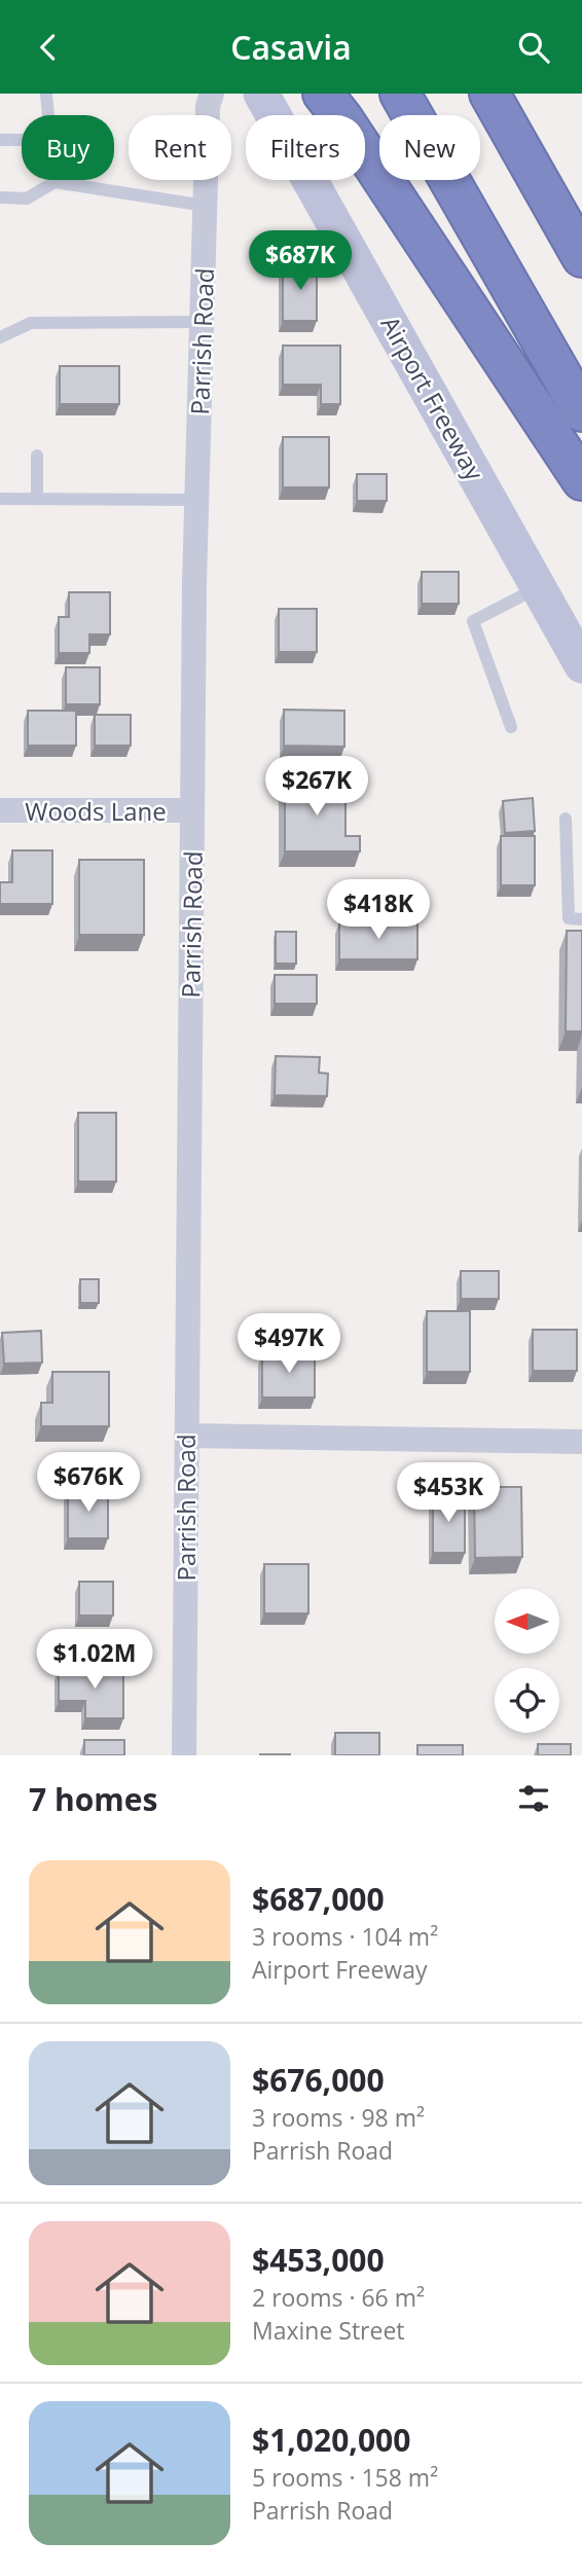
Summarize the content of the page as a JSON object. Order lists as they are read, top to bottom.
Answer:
{
  "streets": {
    "main road": ["Airport Freeway"],
    "street": ["Parrish Road", "Woods Lane"]
  },
  "crossings": [
    ["Parrish Road", "Woods Lane"]
  ],
  "north": "left",
  "page": {
    "header": "Casavia",
    "chip": [
      "Buy",
      "Rent",
      "Filters",
      "New"
    ],
    "price": [
      "$687K",
      "$267K",
      "$418K",
      "$497K",
      "$676K",
      "$453K",
      "$1.02M"
    ],
    "heading": "7 homes",
    "list": [
      {
        "name": "$687,000",
        "note": "3 rooms · 104 m² · Airport Freeway"
      },
      {
        "name": "$676,000",
        "note": "3 rooms · 98 m² · Parrish Road"
      },
      {
        "name": "$453,000",
        "note": "2 rooms · 66 m² · Maxine Street"
      },
      {
        "name": "$1,020,000",
        "note": "5 rooms · 158 m² · Parrish Road"
      }
    ]
  }
}
